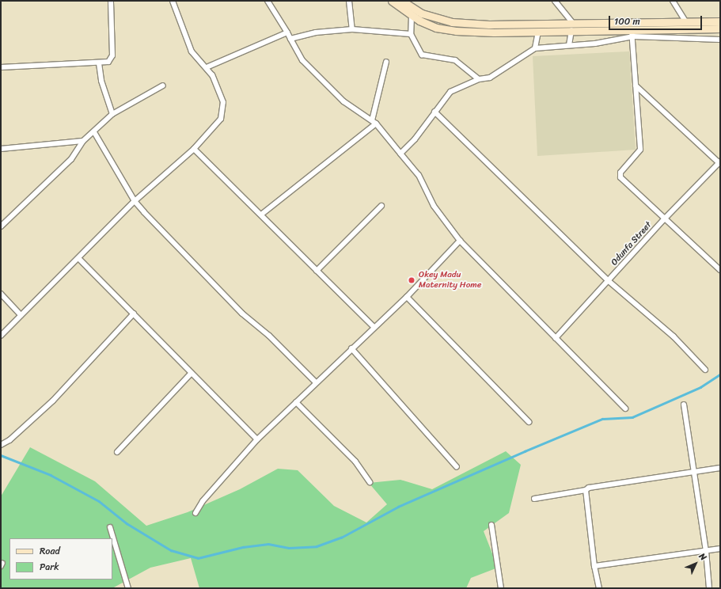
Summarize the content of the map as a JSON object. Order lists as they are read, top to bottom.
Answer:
{
  "streets": {
    "street": ["Odunfa Street"]
  },
  "places": ["Okey Madu Maternity Home"],
  "legend": ["Road", "Park"],
  "scale_bar": "100 m",
  "north": "top right"
}
